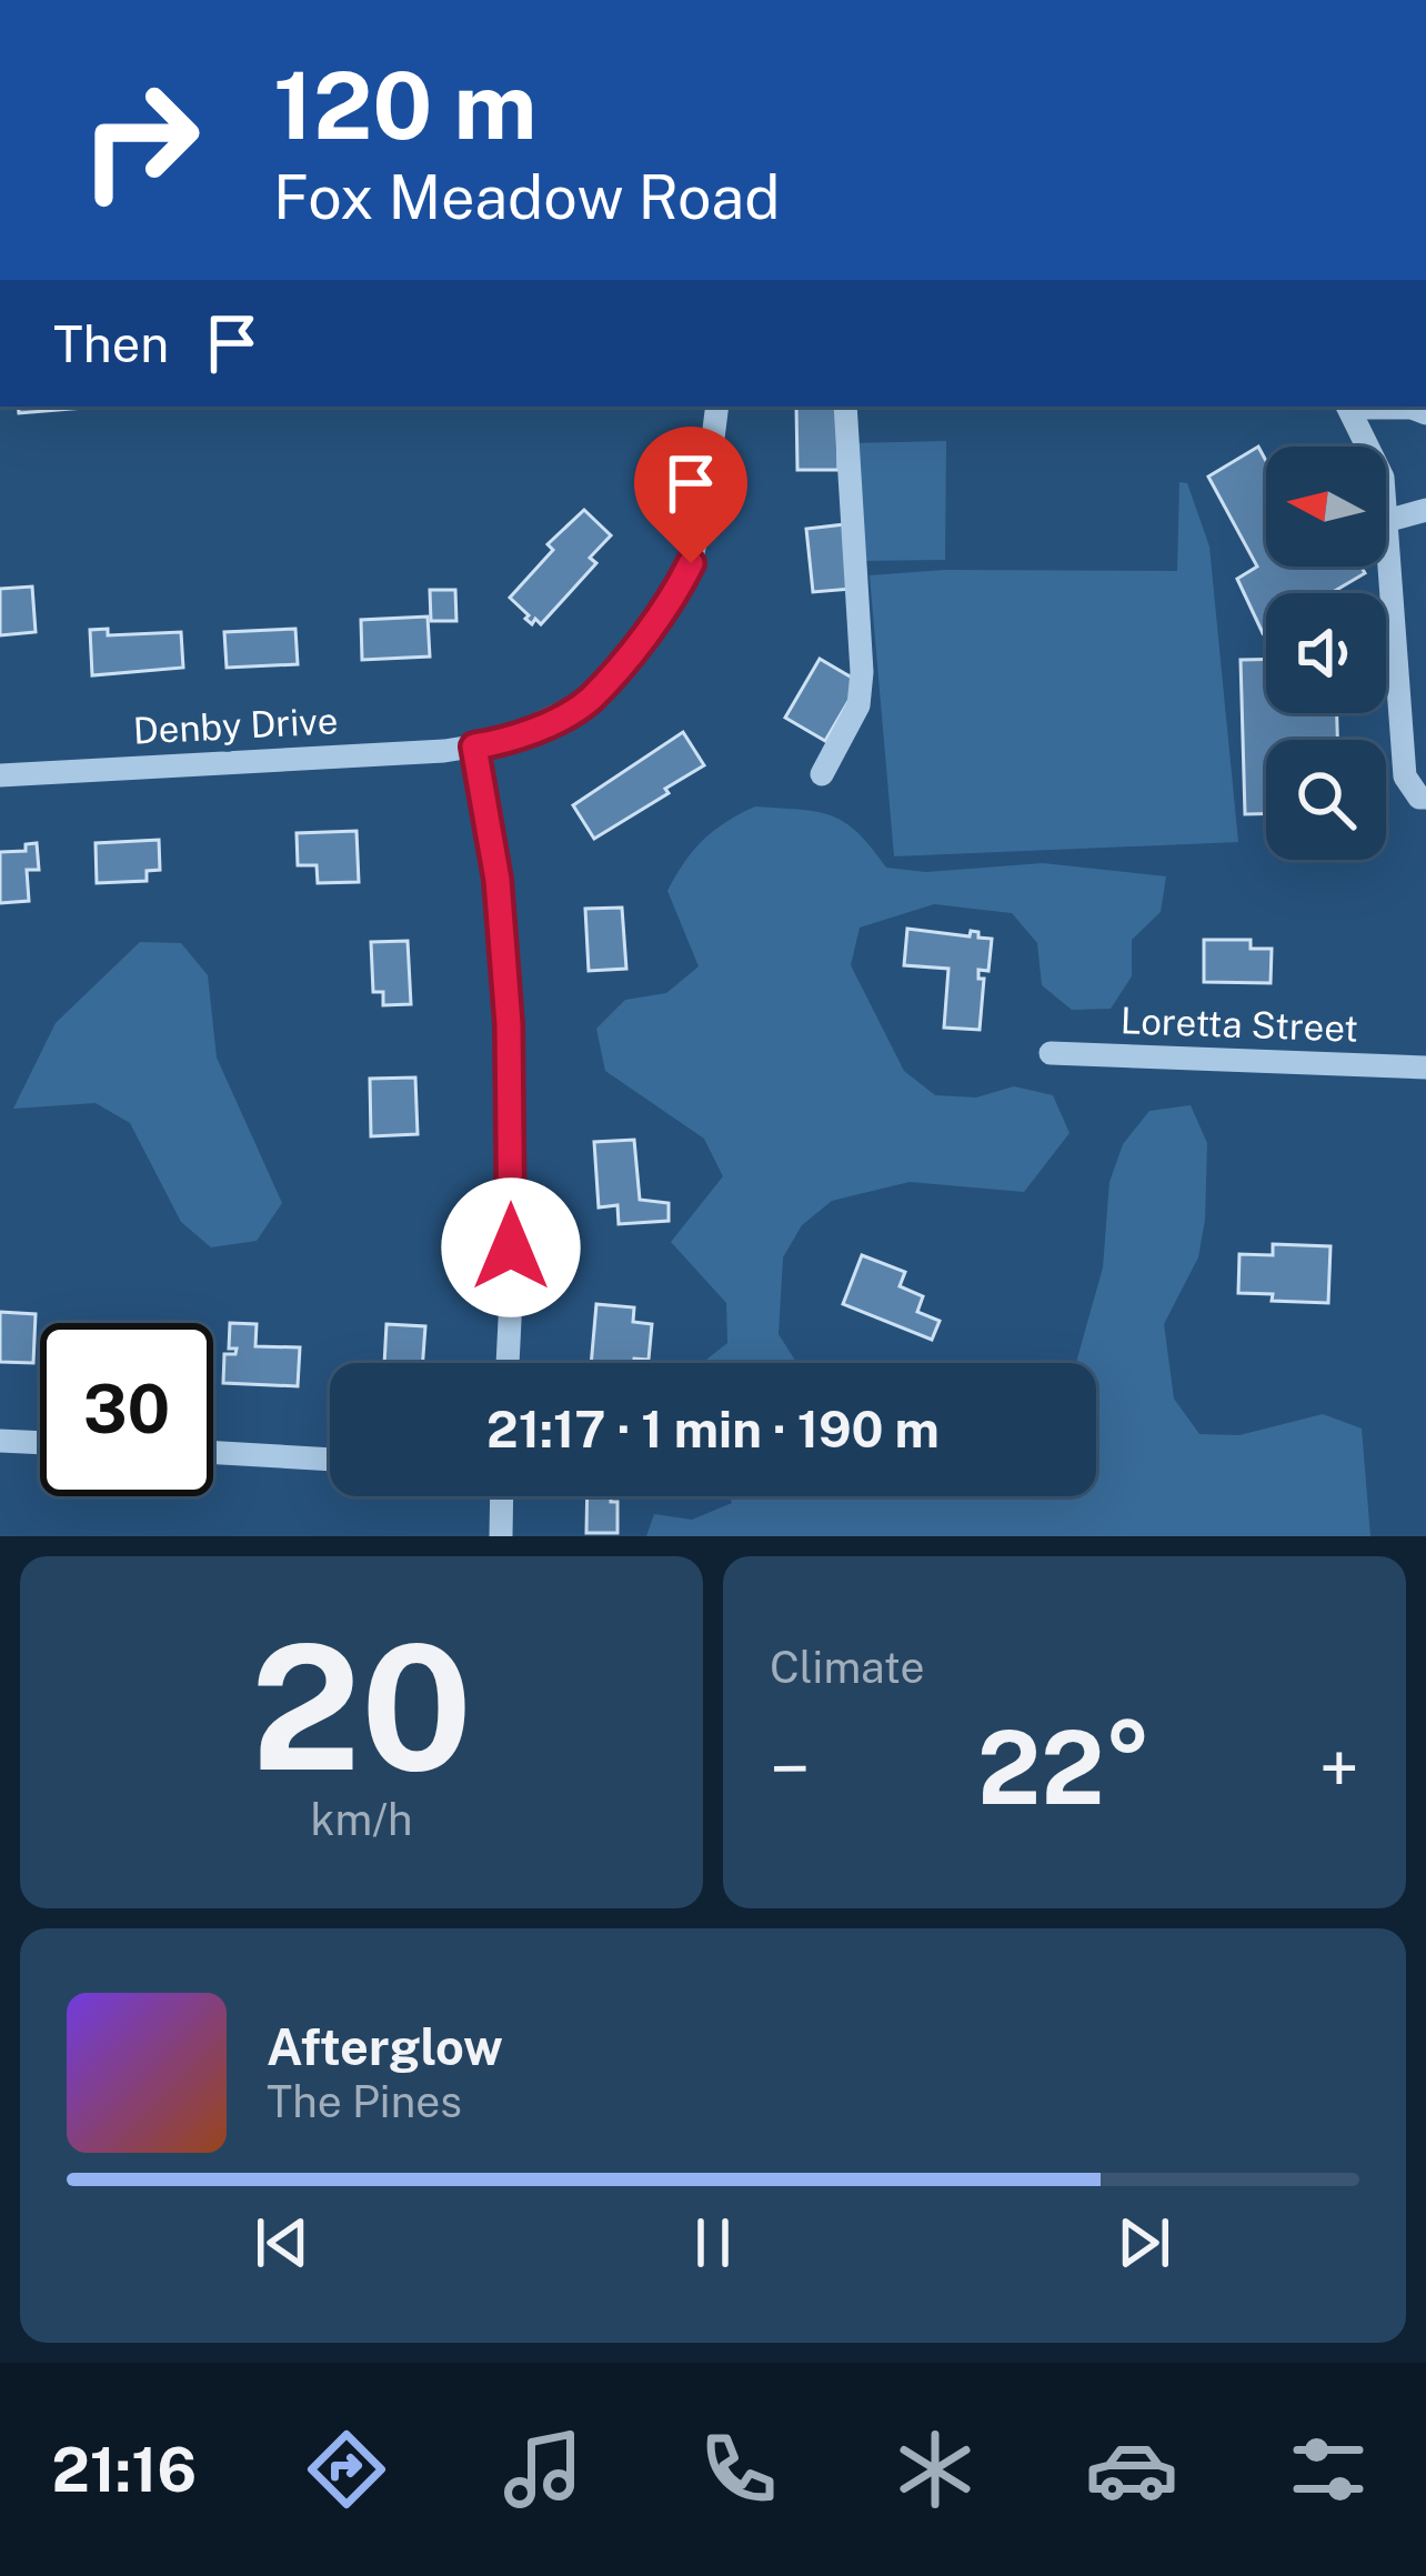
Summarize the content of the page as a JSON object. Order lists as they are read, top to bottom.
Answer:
{
  "streets": {
    "street": ["Denby Drive", "Loretta Street"]
  },
  "north": "left",
  "page": {
    "turn": ["120 m", "Fox Meadow Road"],
    "then": "Then",
    "limit": "30",
    "trip": "21:17 · 1 min · 190 m",
    "tile": [
      ["20", "km/h"],
      "Climate"
    ],
    "heat": ["−", "22°", "+"],
    "song": ["Afterglow", "The Pines"],
    "tabs": "21:16"
  }
}
